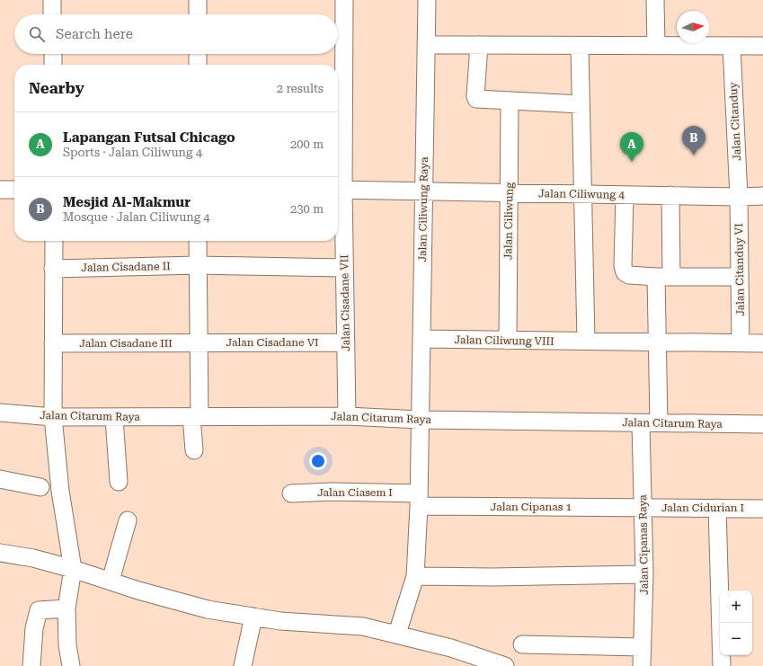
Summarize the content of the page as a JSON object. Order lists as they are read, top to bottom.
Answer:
{
  "streets": {
    "street": [
      "Jalan Citanduy",
      "Jalan Ciliwung 4",
      "Jalan Ciliwung Raya",
      "Jalan Ciliwung",
      "Jalan Cisadane II",
      "Jalan Citanduy VI",
      "Jalan Cisadane VII",
      "Jalan Ciliwung VIII",
      "Jalan Cisadane VI",
      "Jalan Cisadane III",
      "Jalan Citarum Raya",
      "Jalan Ciasem I",
      "Jalan Cipanas 1",
      "Jalan Cidurian I",
      "Jalan Cipanas Raya"
    ]
  },
  "crossings": [
    ["Jalan Citanduy", "Jalan Ciliwung 4"],
    ["Jalan Citanduy", "Jalan Citanduy VI"],
    ["Jalan Ciliwung 4", "Jalan Ciliwung Raya"],
    ["Jalan Ciliwung 4", "Jalan Ciliwung"],
    ["Jalan Ciliwung 4", "Jalan Citanduy VI"],
    ["Jalan Ciliwung 4", "Jalan Cisadane VII"],
    ["Jalan Ciliwung Raya", "Jalan Ciliwung VIII"],
    ["Jalan Ciliwung Raya", "Jalan Citarum Raya"],
    ["Jalan Ciliwung Raya", "Jalan Ciasem I"],
    ["Jalan Ciliwung Raya", "Jalan Cipanas 1"],
    ["Jalan Ciliwung", "Jalan Ciliwung VIII"],
    ["Jalan Cisadane II", "Jalan Cisadane VII"],
    ["Jalan Citanduy VI", "Jalan Ciliwung VIII"],
    ["Jalan Cisadane VII", "Jalan Cisadane VI"],
    ["Jalan Cisadane VII", "Jalan Citarum Raya"],
    ["Jalan Cisadane VI", "Jalan Cisadane III"],
    ["Jalan Citarum Raya", "Jalan Cipanas Raya"],
    ["Jalan Ciasem I", "Jalan Cipanas 1"],
    ["Jalan Cipanas 1", "Jalan Cidurian I"],
    ["Jalan Cipanas 1", "Jalan Cipanas Raya"],
    ["Jalan Cidurian I", "Jalan Cipanas Raya"]
  ],
  "north": "right",
  "page": {
    "search": "Search here",
    "heading": ["Nearby", "2 results"],
    "list": [
      {
        "mark": "A",
        "name": "Lapangan Futsal Chicago",
        "note": "Sports · Jalan Ciliwung 4",
        "value": "200 m"
      },
      {
        "mark": "B",
        "name": "Mesjid Al-Makmur",
        "note": "Mosque · Jalan Ciliwung 4",
        "value": "230 m"
      }
    ],
    "pins": ["B", "A"],
    "map_buttons": ["+", "−"]
  }
}
